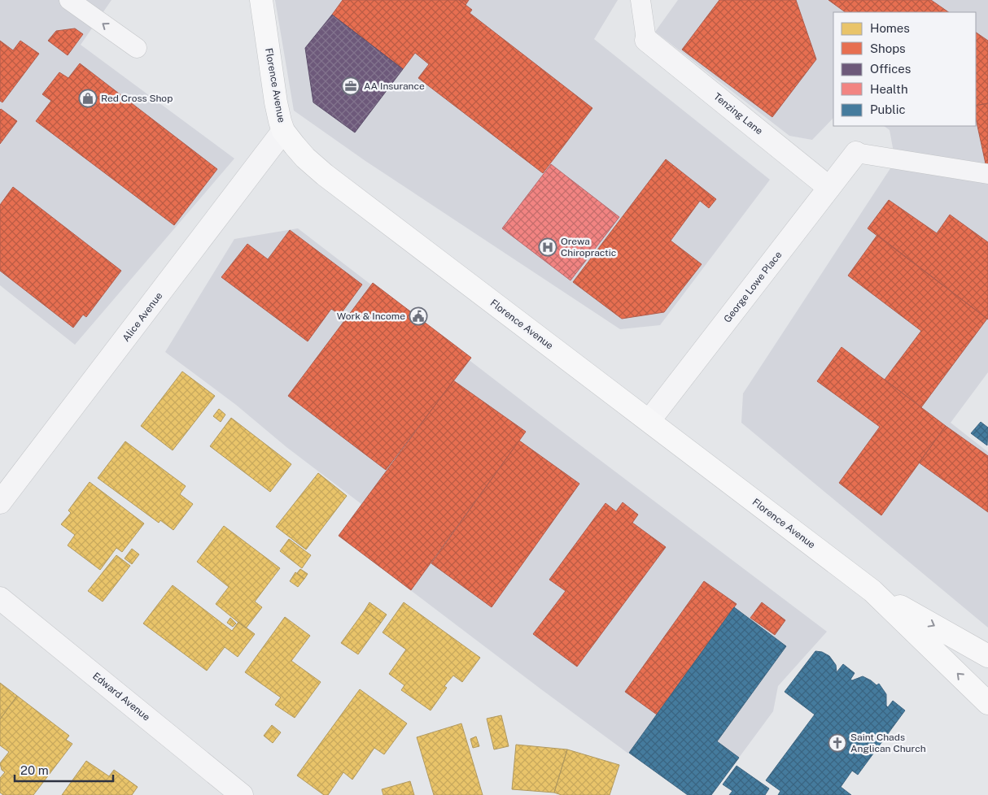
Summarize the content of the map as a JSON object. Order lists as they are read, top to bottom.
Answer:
{
  "streets": {
    "street": [
      "Florence Avenue",
      "Tenzing Lane",
      "George Lowe Place",
      "Alice Avenue",
      "Edward Avenue"
    ]
  },
  "crossings": [
    ["Florence Avenue", "George Lowe Place"],
    ["Florence Avenue", "Alice Avenue"],
    ["Tenzing Lane", "George Lowe Place"]
  ],
  "places": {
    "office": ["AA Insurance"],
    "shop": ["Red Cross Shop"],
    "hospital": ["Orewa Chiropractic"],
    "public building": ["Work & Income"],
    "church": ["Saint Chads Anglican Church"]
  },
  "legend": [
    "Homes",
    "Shops",
    "Offices",
    "Health",
    "Public"
  ],
  "scale_bar": "20 m"
}
